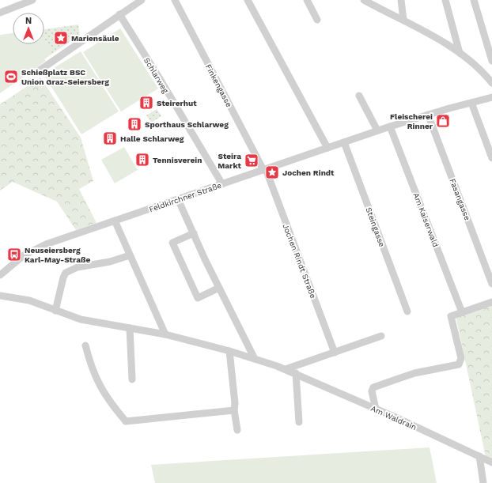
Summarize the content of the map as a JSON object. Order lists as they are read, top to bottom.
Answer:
{
  "streets": {
    "street": [
      "Schlarweg",
      "Finkengasse",
      "Feldkirchner Straße",
      "Fasangasse",
      "Am Kaiserwald",
      "Steingasse",
      "Jochen Rindt Straße",
      "Am Waldrain"
    ]
  },
  "crossings": [
    ["Schlarweg", "Feldkirchner Straße"],
    ["Finkengasse", "Feldkirchner Straße"],
    ["Finkengasse", "Jochen Rindt Straße"],
    ["Feldkirchner Straße", "Fasangasse"],
    ["Feldkirchner Straße", "Am Kaiserwald"],
    ["Feldkirchner Straße", "Steingasse"],
    ["Feldkirchner Straße", "Jochen Rindt Straße"]
  ],
  "places": {
    "place": ["Mariensäule", "Jochen Rindt"],
    "sports": ["Schießplatz BSC Union Graz-Seiersberg"],
    "building": [
      "Steirerhut",
      "Sporthaus Schlarweg",
      "Halle Schlarweg",
      "Tennisverein"
    ],
    "shop": ["Fleischerei Rinner"],
    "supermarket": ["Steira Markt"],
    "bus stop": ["Neuseiersberg Karl-May-Straße"]
  },
  "north": "top"
}
